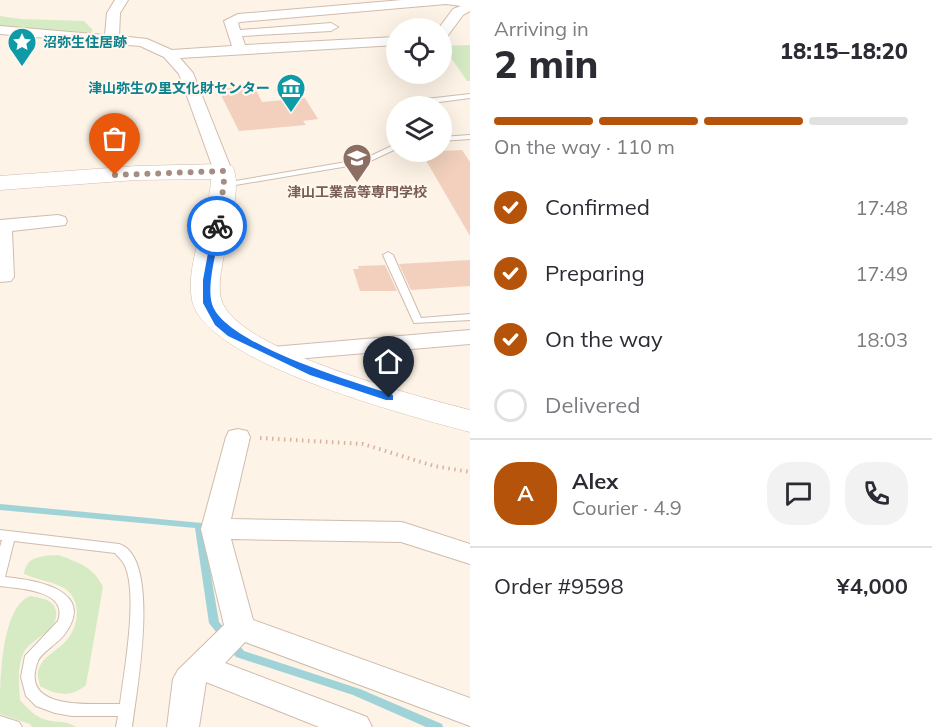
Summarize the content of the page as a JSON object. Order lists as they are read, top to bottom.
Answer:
{
  "places": {
    "place": ["沼弥生住居跡"],
    "museum": ["津山弥生の里文化財センター"],
    "school or university": ["津山工業高等専門学校"]
  },
  "page": {
    "heading": ["2 min", "Arriving in", "18:15–18:20"],
    "panel": [
      "Alex",
      "Courier · 4.9",
      "Order #9598",
      "¥4,000"
    ],
    "bar": "On the way · 110 m",
    "list": [
      ["Confirmed", "17:48"],
      ["Preparing", "17:49"],
      ["On the way", "18:03"],
      "Delivered"
    ],
    "round": "A"
  }
}
